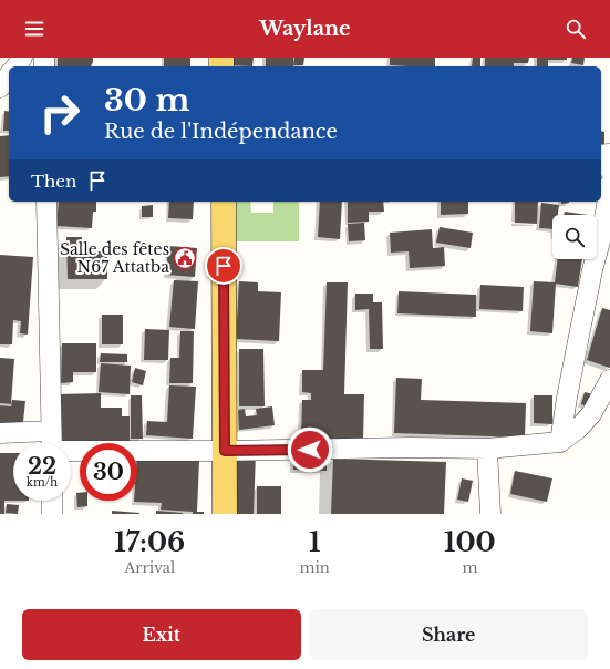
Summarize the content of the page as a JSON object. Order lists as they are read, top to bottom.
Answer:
{
  "places": {
    "public building": ["Salle des fêtes N67 Attatba"]
  },
  "page": {
    "header": "Waylane",
    "turn": ["30 m", "Rue de l'Indépendance"],
    "then": "Then",
    "speed": "22 km/h",
    "limit": "30",
    "eta": [
      "17:06",
      "Arrival",
      "1",
      "min",
      "100",
      "m"
    ],
    "buttons": ["Exit", "Share"]
  }
}
